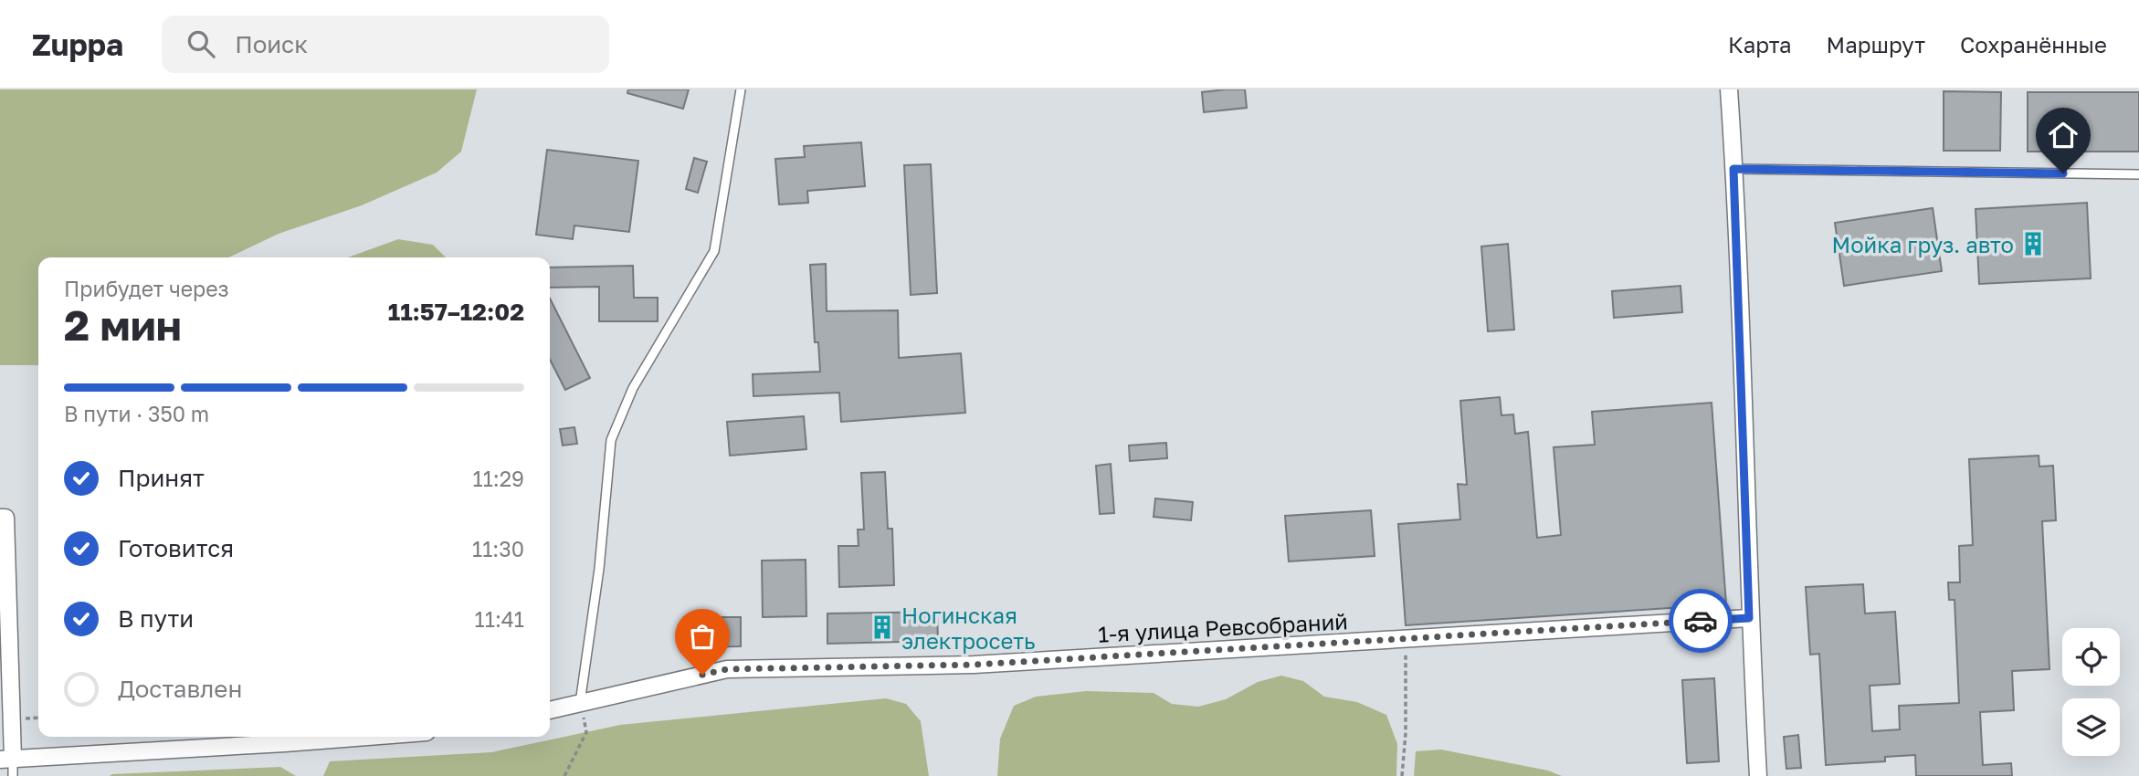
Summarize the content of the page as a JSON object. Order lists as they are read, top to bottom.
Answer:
{
  "streets": {
    "street": ["1-я улица Ревсобраний"]
  },
  "places": {
    "building": ["Мойка груз. авто", "Ногинская электросеть"]
  },
  "page": {
    "header": "Zuppa",
    "search": "Поиск",
    "nav": ["Карта", "Маршрут", "Сохранённые"],
    "heading": ["2 мин", "Прибудет через", "11:57–12:02"],
    "bar": "В пути · 350 m",
    "list": [
      ["Принят", "11:29"],
      ["Готовится", "11:30"],
      ["В пути", "11:41"],
      "Доставлен"
    ]
  }
}
